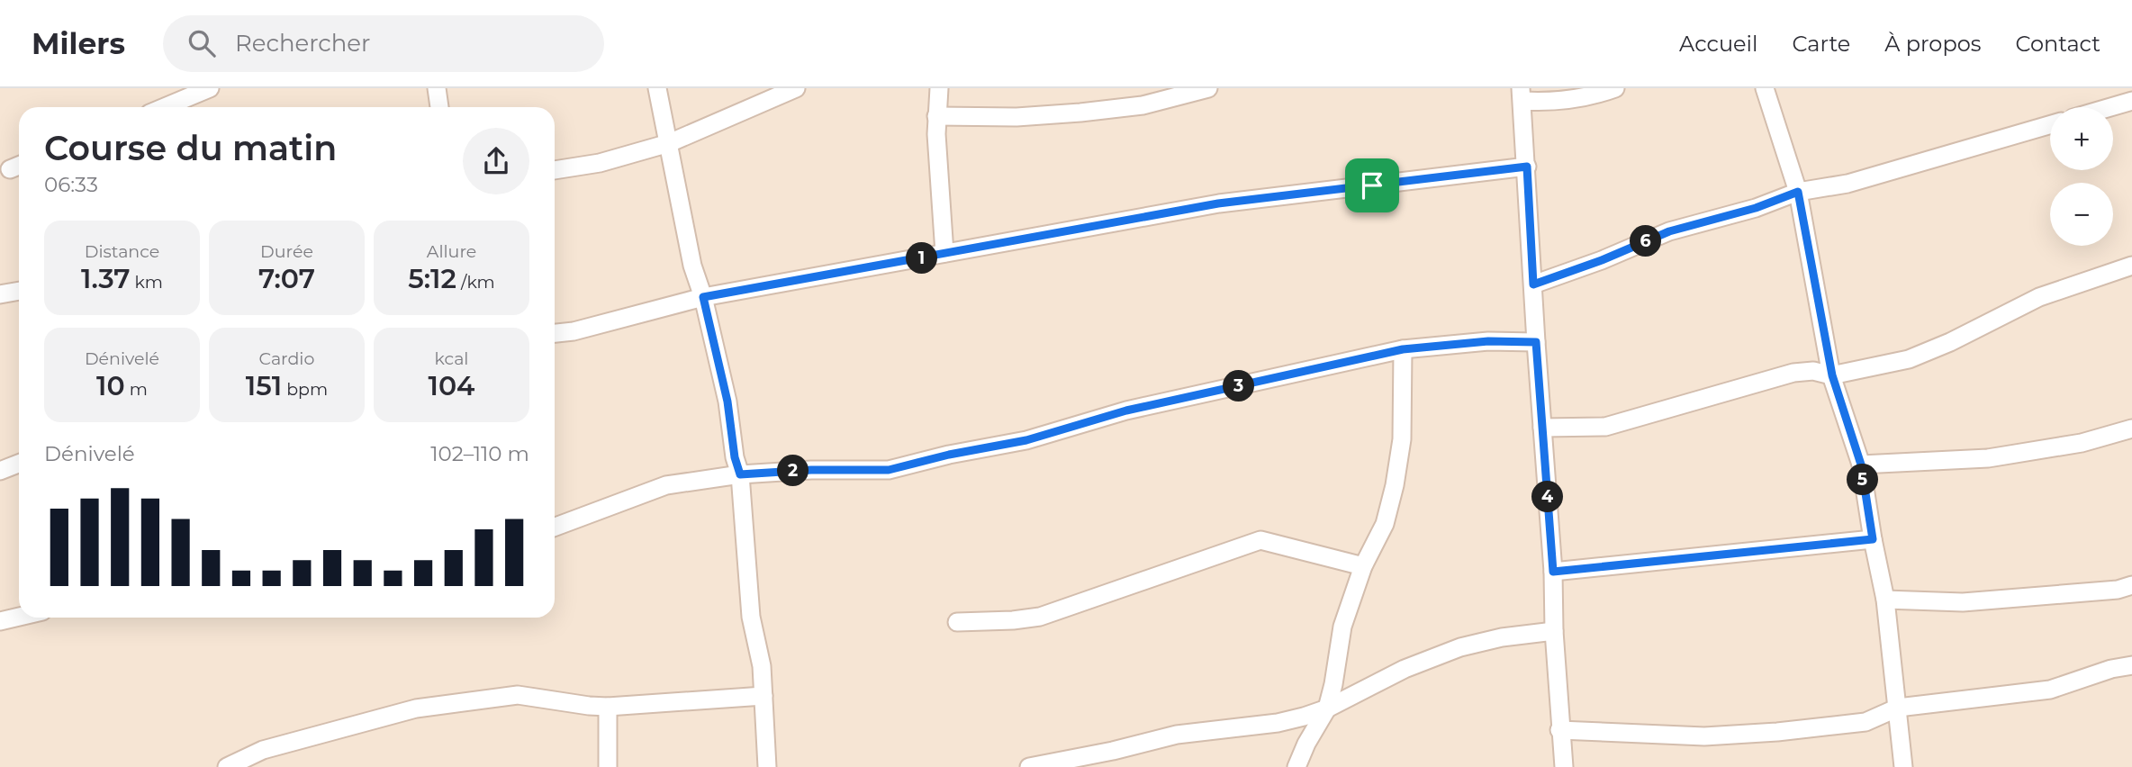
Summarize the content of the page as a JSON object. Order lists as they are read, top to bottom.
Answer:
{
  "page": {
    "header": "Milers",
    "search": "Rechercher",
    "nav": [
      "Accueil",
      "Carte",
      "À propos",
      "Contact"
    ],
    "map_buttons": ["+", "−"],
    "heading": ["Course du matin", "06:33"],
    "stats": [
      ["Distance", "1.37 km"],
      ["Durée", "7:07"],
      ["Allure", "5:12 /km"],
      ["Dénivelé", "10 m"],
      ["Cardio", "151 bpm"],
      ["kcal", "104"]
    ],
    "pins": [
      "6",
      "1",
      "3",
      "2",
      "5",
      "4"
    ],
    "chart": ["Dénivelé", "102–110 m"]
  }
}
